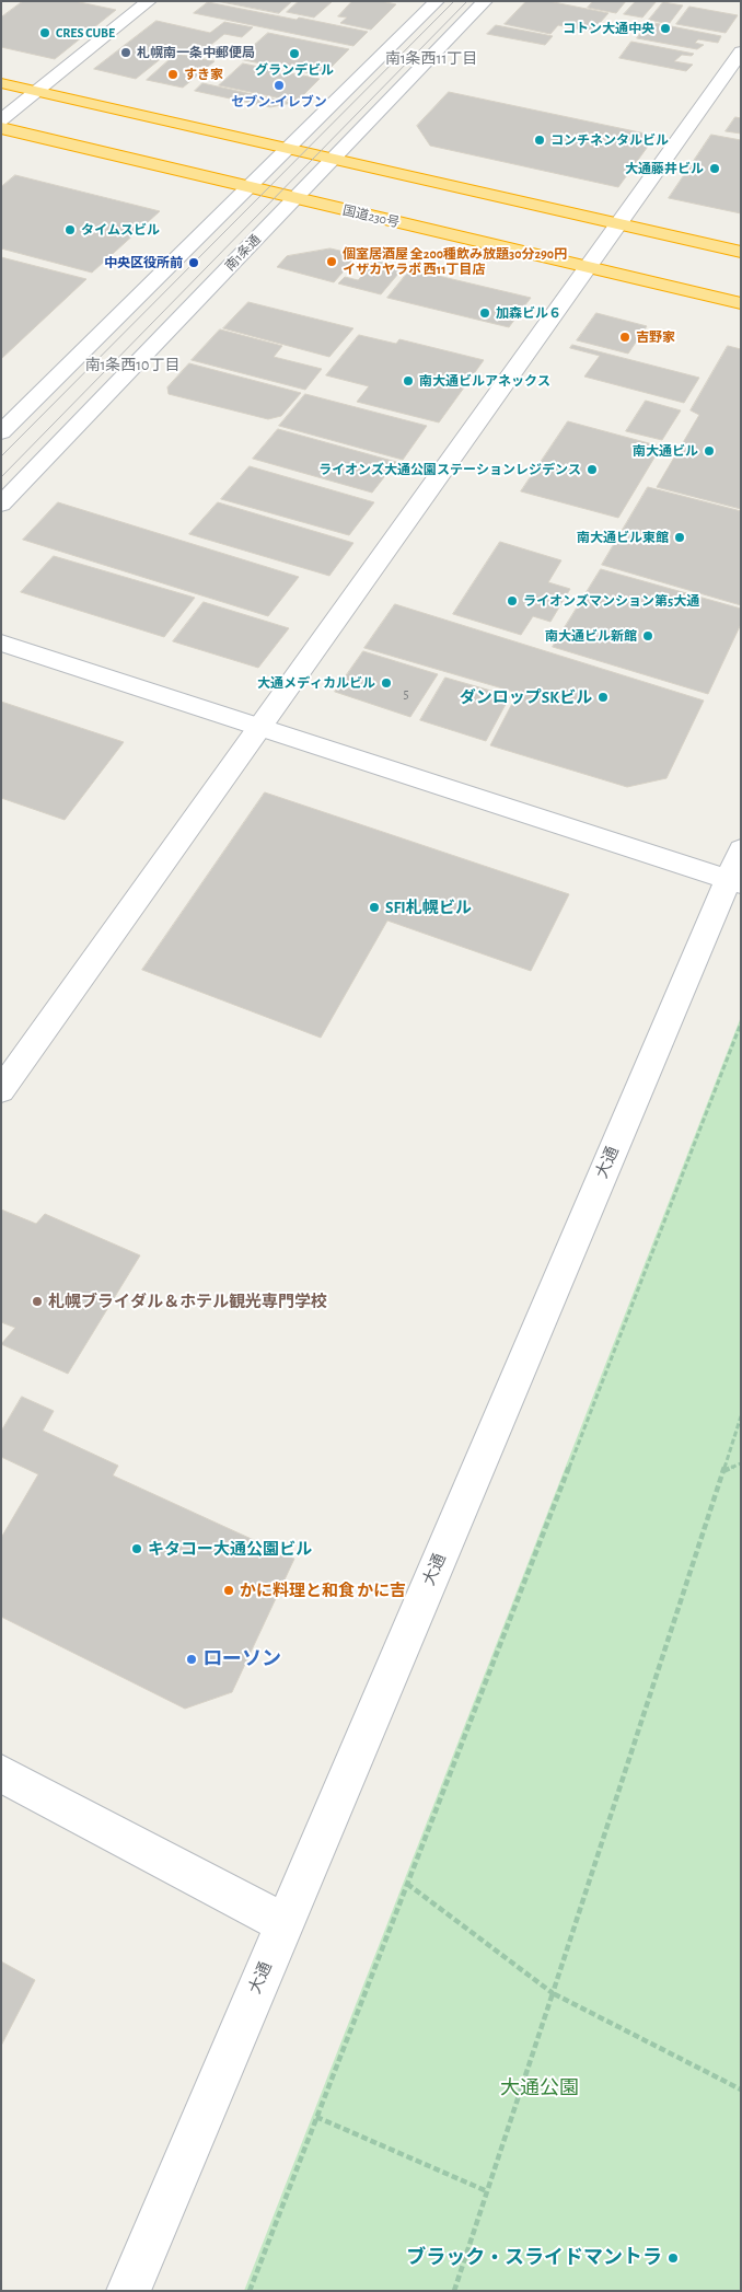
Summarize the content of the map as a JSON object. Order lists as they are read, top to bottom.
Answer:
{
  "streets": {
    "highway": ["国道230号"],
    "street": ["南1条通", "大通"]
  },
  "crossings": [
    ["国道230号", "南1条通"]
  ],
  "districts": ["南1条西11丁目", "南1条西10丁目"],
  "parks": ["大通公園"],
  "places": [
    "コトン大通中央",
    "CRES CUBE",
    "札幌南一条中郵便局",
    "グランデビル",
    "すき家",
    "セブン-イレブン",
    "コンチネンタルビル",
    "大通藤井ビル",
    "タイムスビル",
    "個室居酒屋 全200種飲み放題30分290円 イザカヤラボ 西11丁目店",
    "中央区役所前",
    "加森ビル６",
    "吉野家",
    "南大通ビルアネックス",
    "南大通ビル",
    "ライオンズ大通公園ステーションレジデンス",
    "南大通ビル東館",
    "ライオンズマンション第5大通",
    "南大通ビル新館",
    "大通メディカルビル",
    "ダンロップSKビル",
    "SFI札幌ビル",
    "札幌ブライダル＆ホテル観光専門学校",
    "キタコー大通公園ビル",
    "かに料理と和食 かに吉",
    "ローソン",
    "ブラック・スライドマントラ"
  ],
  "house_numbers": ["5"]
}
